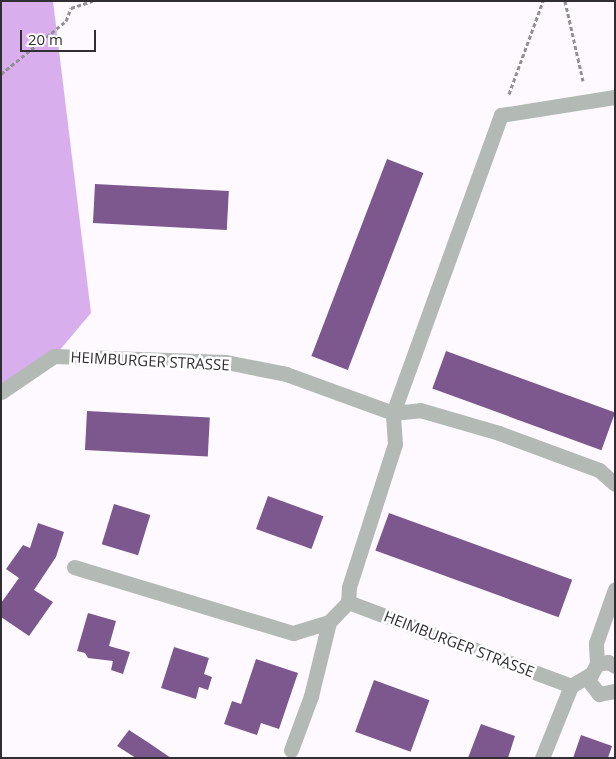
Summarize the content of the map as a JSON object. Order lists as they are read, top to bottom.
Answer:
{
  "streets": {
    "street": ["HEIMBURGER STRASSE"]
  },
  "scale_bar": "20 m"
}
